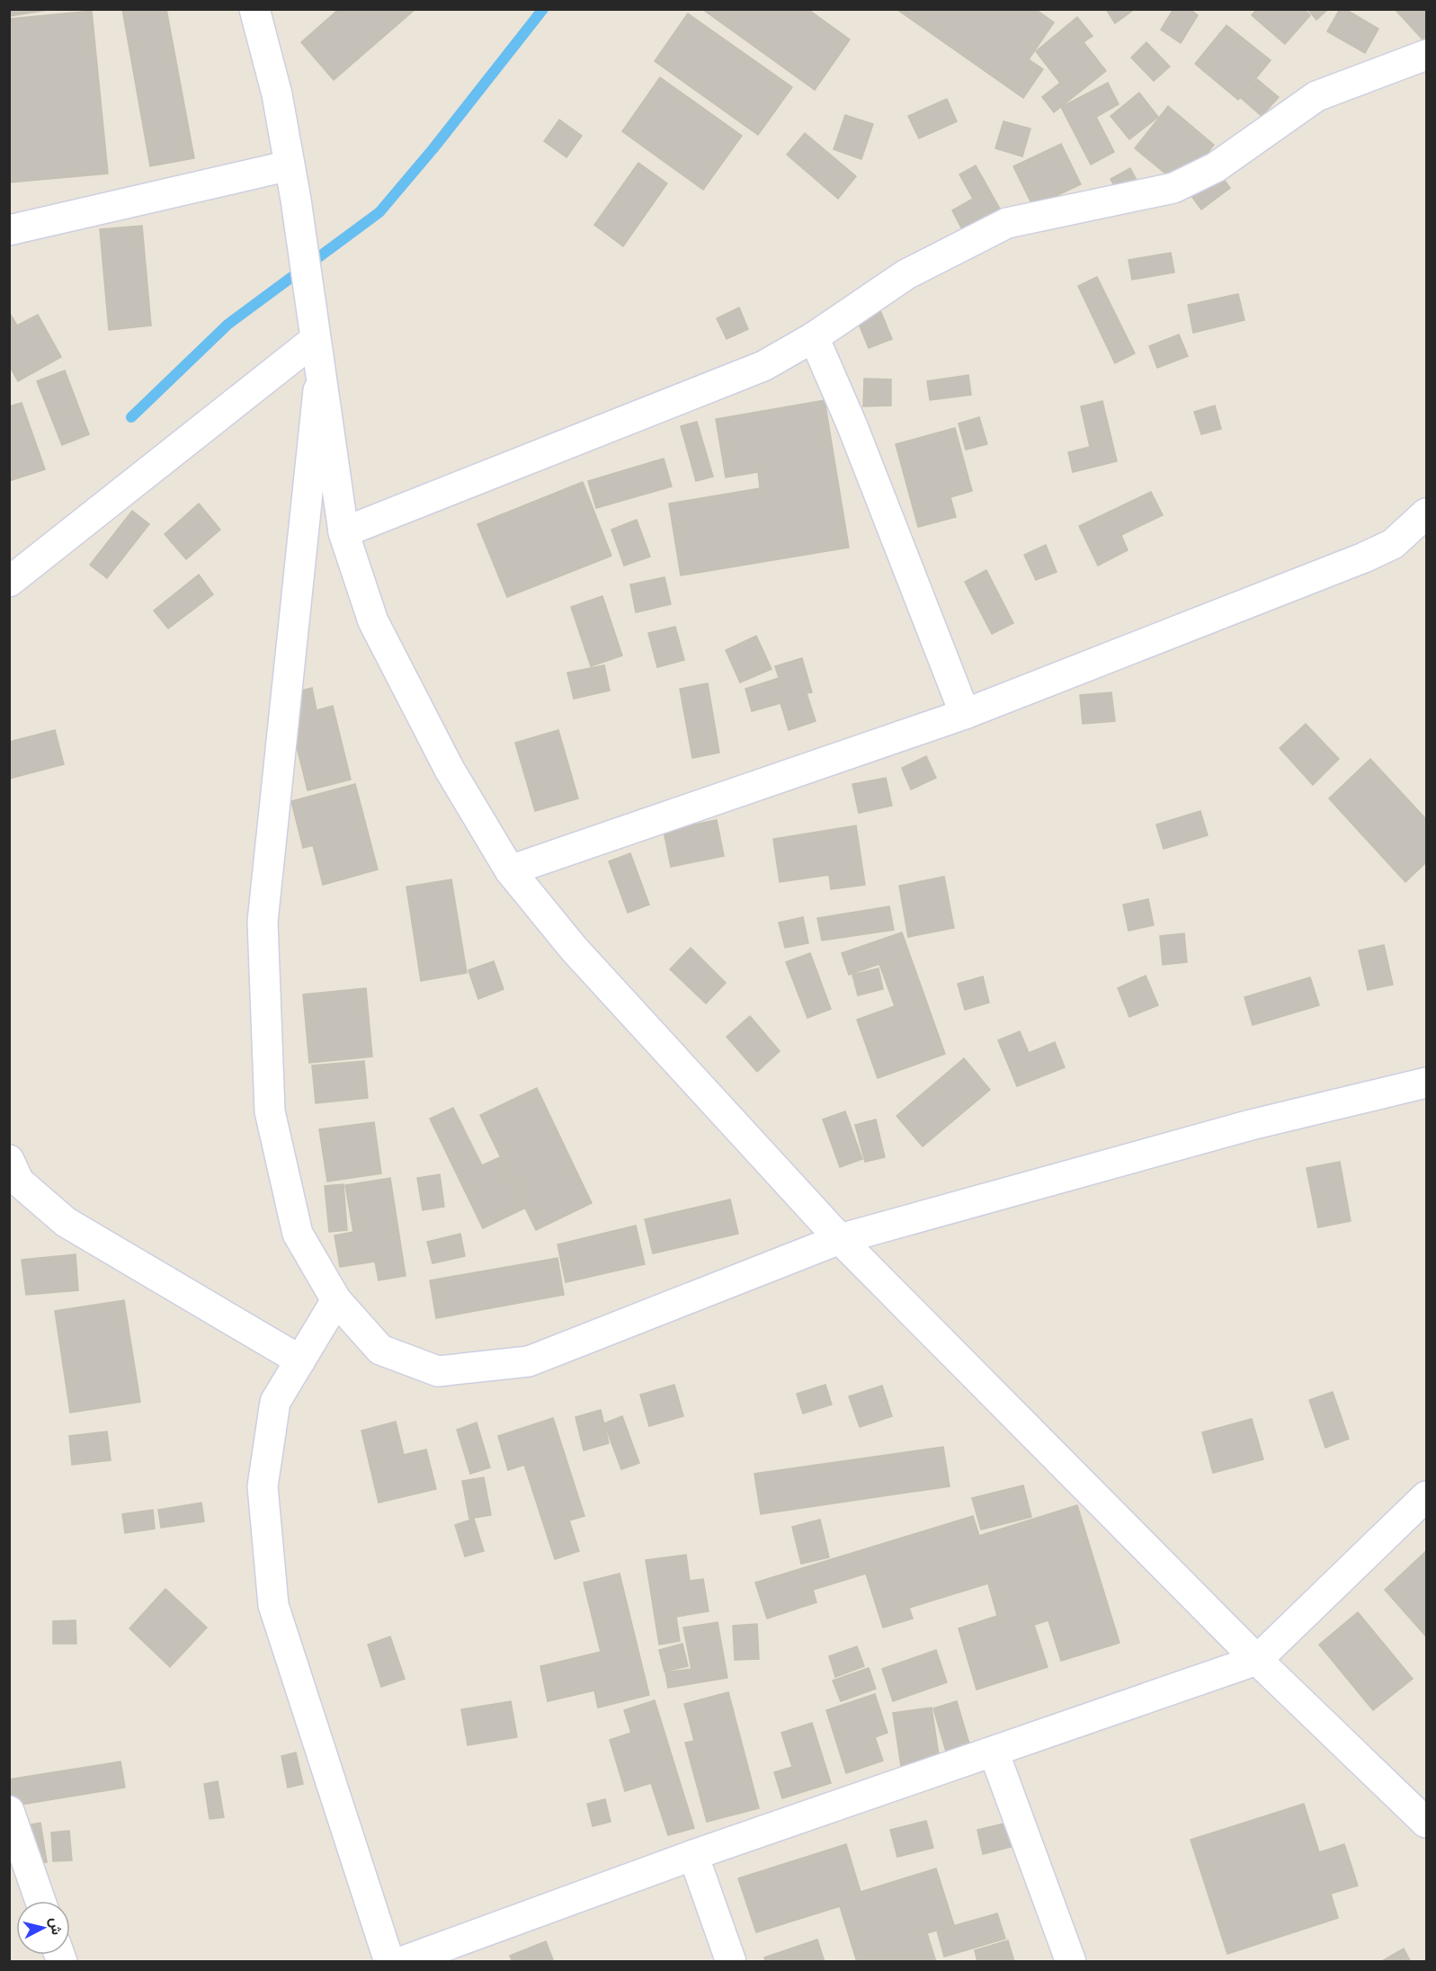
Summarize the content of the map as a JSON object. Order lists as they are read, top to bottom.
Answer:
{
  "north": "right"
}
